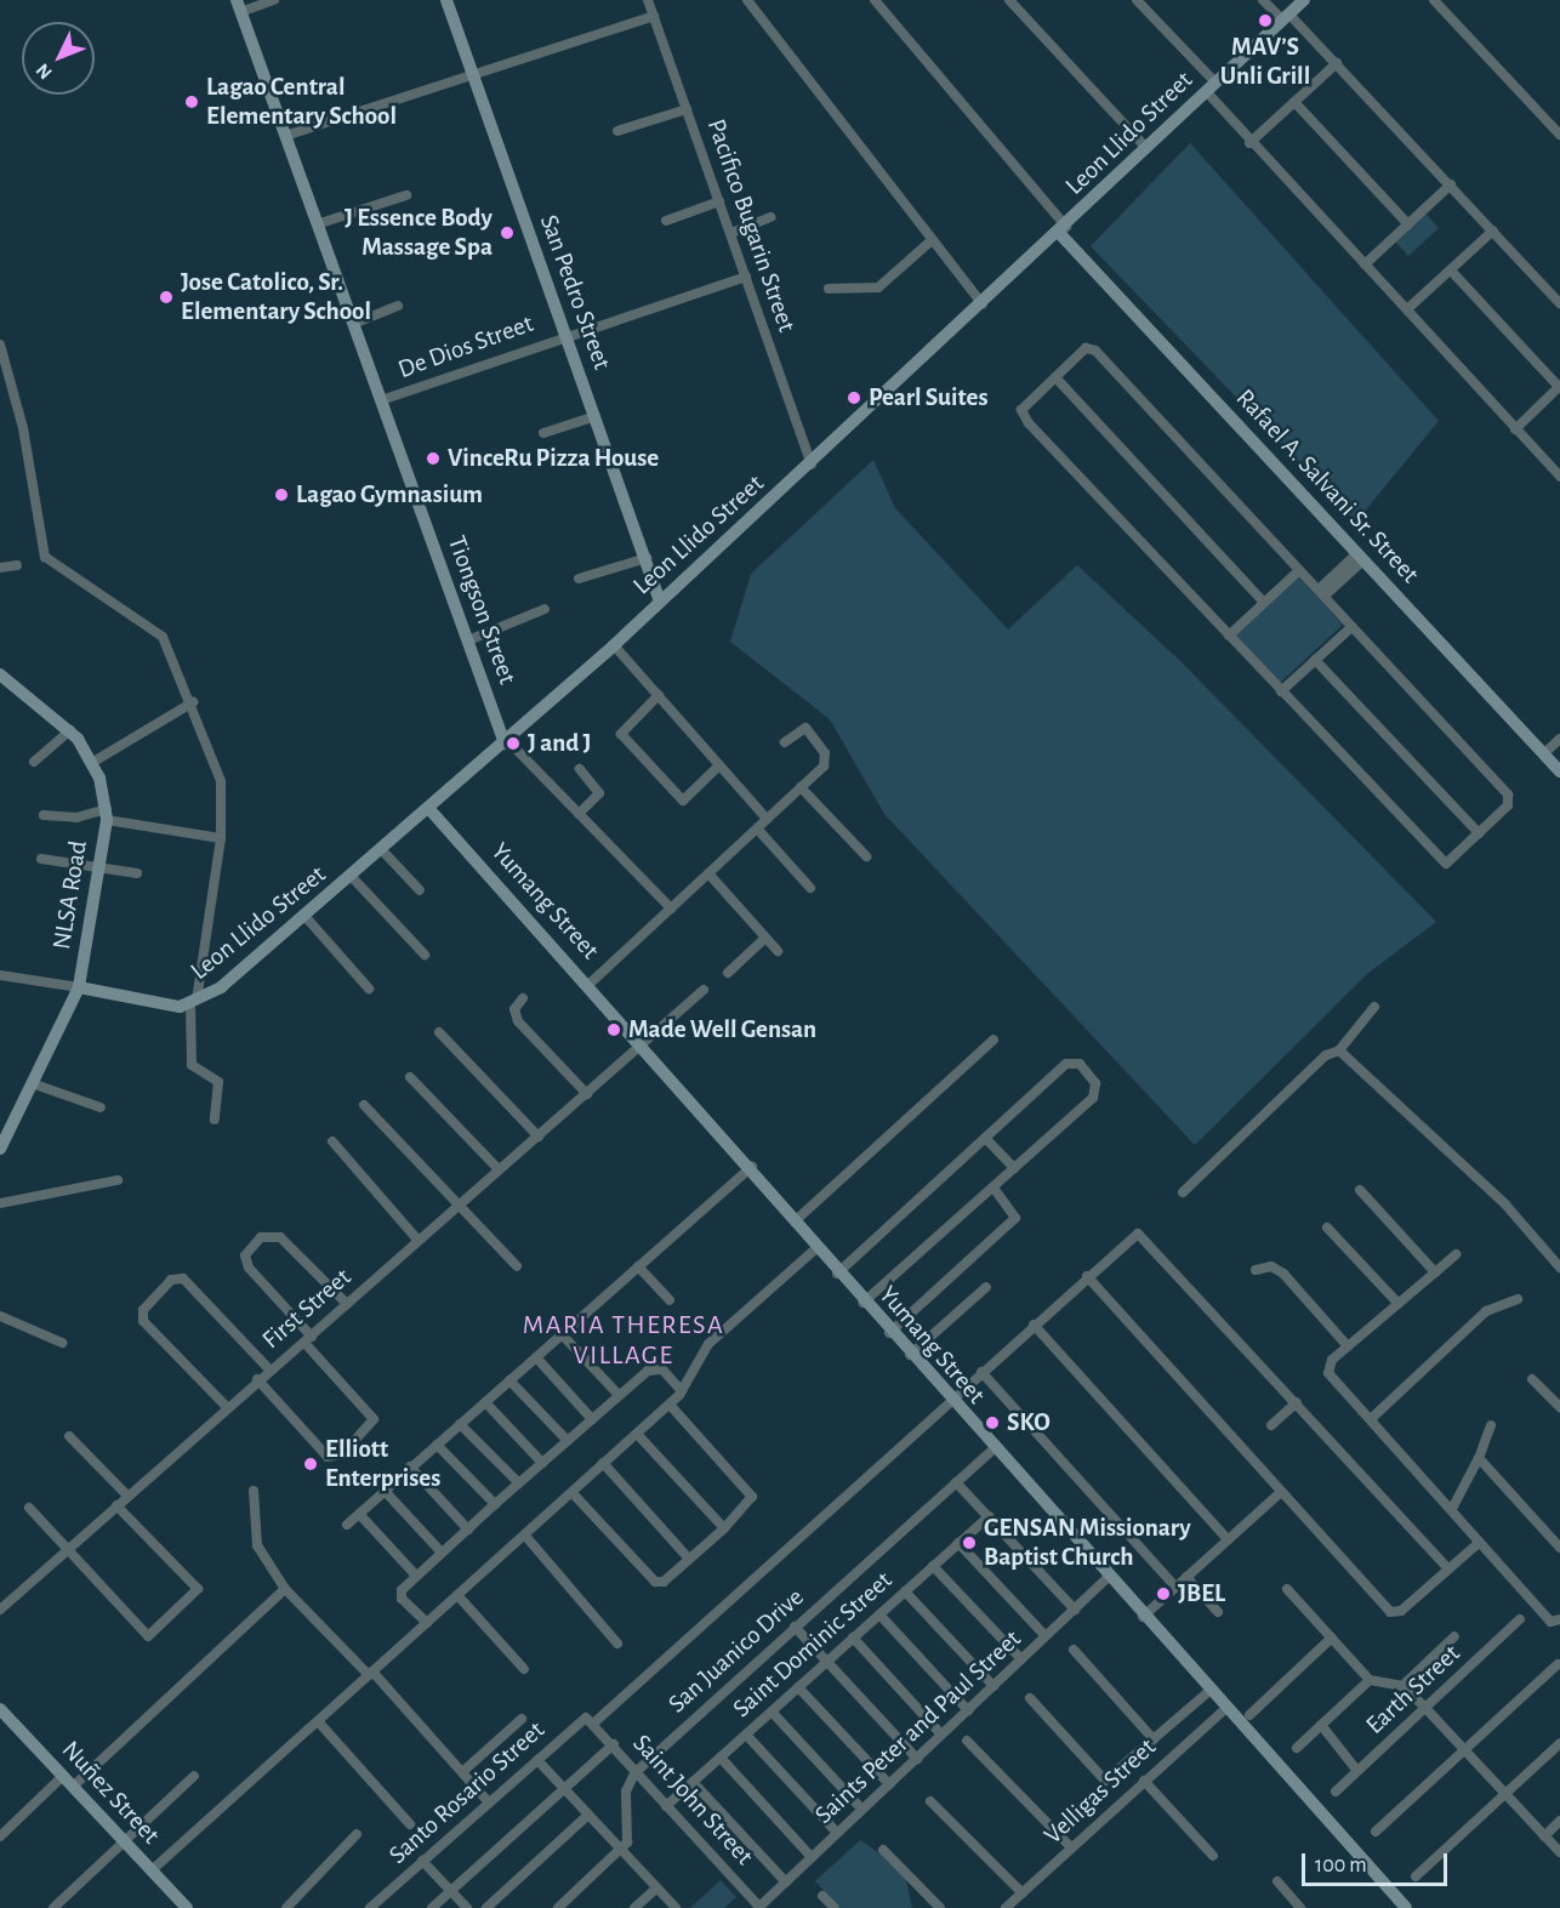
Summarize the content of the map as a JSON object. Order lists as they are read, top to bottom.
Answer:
{
  "streets": {
    "main road": [
      "Leon Llido Street",
      "San Pedro Street",
      "Rafael A. Salvani Sr. Street",
      "Tiongson Street",
      "NLSA Road",
      "Yumang Street",
      "Nuñez Street"
    ],
    "street": [
      "Pacifico Bugarin Street",
      "De Dios Street",
      "First Street",
      "Saint Dominic Street",
      "San Juanico Drive",
      "Earth Street",
      "Saints Peter and Paul Street",
      "Velligas Street",
      "Santo Rosario Street",
      "Saint John Street"
    ]
  },
  "crossings": [
    ["Leon Llido Street", "Pacifico Bugarin Street"],
    ["Leon Llido Street", "San Pedro Street"],
    ["Leon Llido Street", "Rafael A. Salvani Sr. Street"],
    ["Leon Llido Street", "Tiongson Street"],
    ["Leon Llido Street", "NLSA Road"],
    ["Leon Llido Street", "Yumang Street"],
    ["Pacifico Bugarin Street", "De Dios Street"],
    ["San Pedro Street", "De Dios Street"],
    ["De Dios Street", "Tiongson Street"],
    ["Yumang Street", "First Street"],
    ["Yumang Street", "San Juanico Drive"],
    ["Yumang Street", "Saints Peter and Paul Street"],
    ["Yumang Street", "Velligas Street"],
    ["Saint Dominic Street", "Saint John Street"],
    ["San Juanico Drive", "Saint John Street"],
    ["Saints Peter and Paul Street", "Saint John Street"],
    ["Santo Rosario Street", "Saint John Street"]
  ],
  "districts": ["MARIA THERESA VILLAGE"],
  "places": [
    "MAV’S Unli Grill",
    "Lagao Central Elementary School",
    "J Essence Body Massage Spa",
    "Jose Catolico, Sr. Elementary School",
    "Pearl Suites",
    "VinceRu Pizza House",
    "Lagao Gymnasium",
    "J and J",
    "Made Well Gensan",
    "SKO",
    "Elliott Enterprises",
    "GENSAN Missionary Baptist Church",
    "JBEL"
  ],
  "scale_bar": "100 m",
  "north": "bottom left"
}
